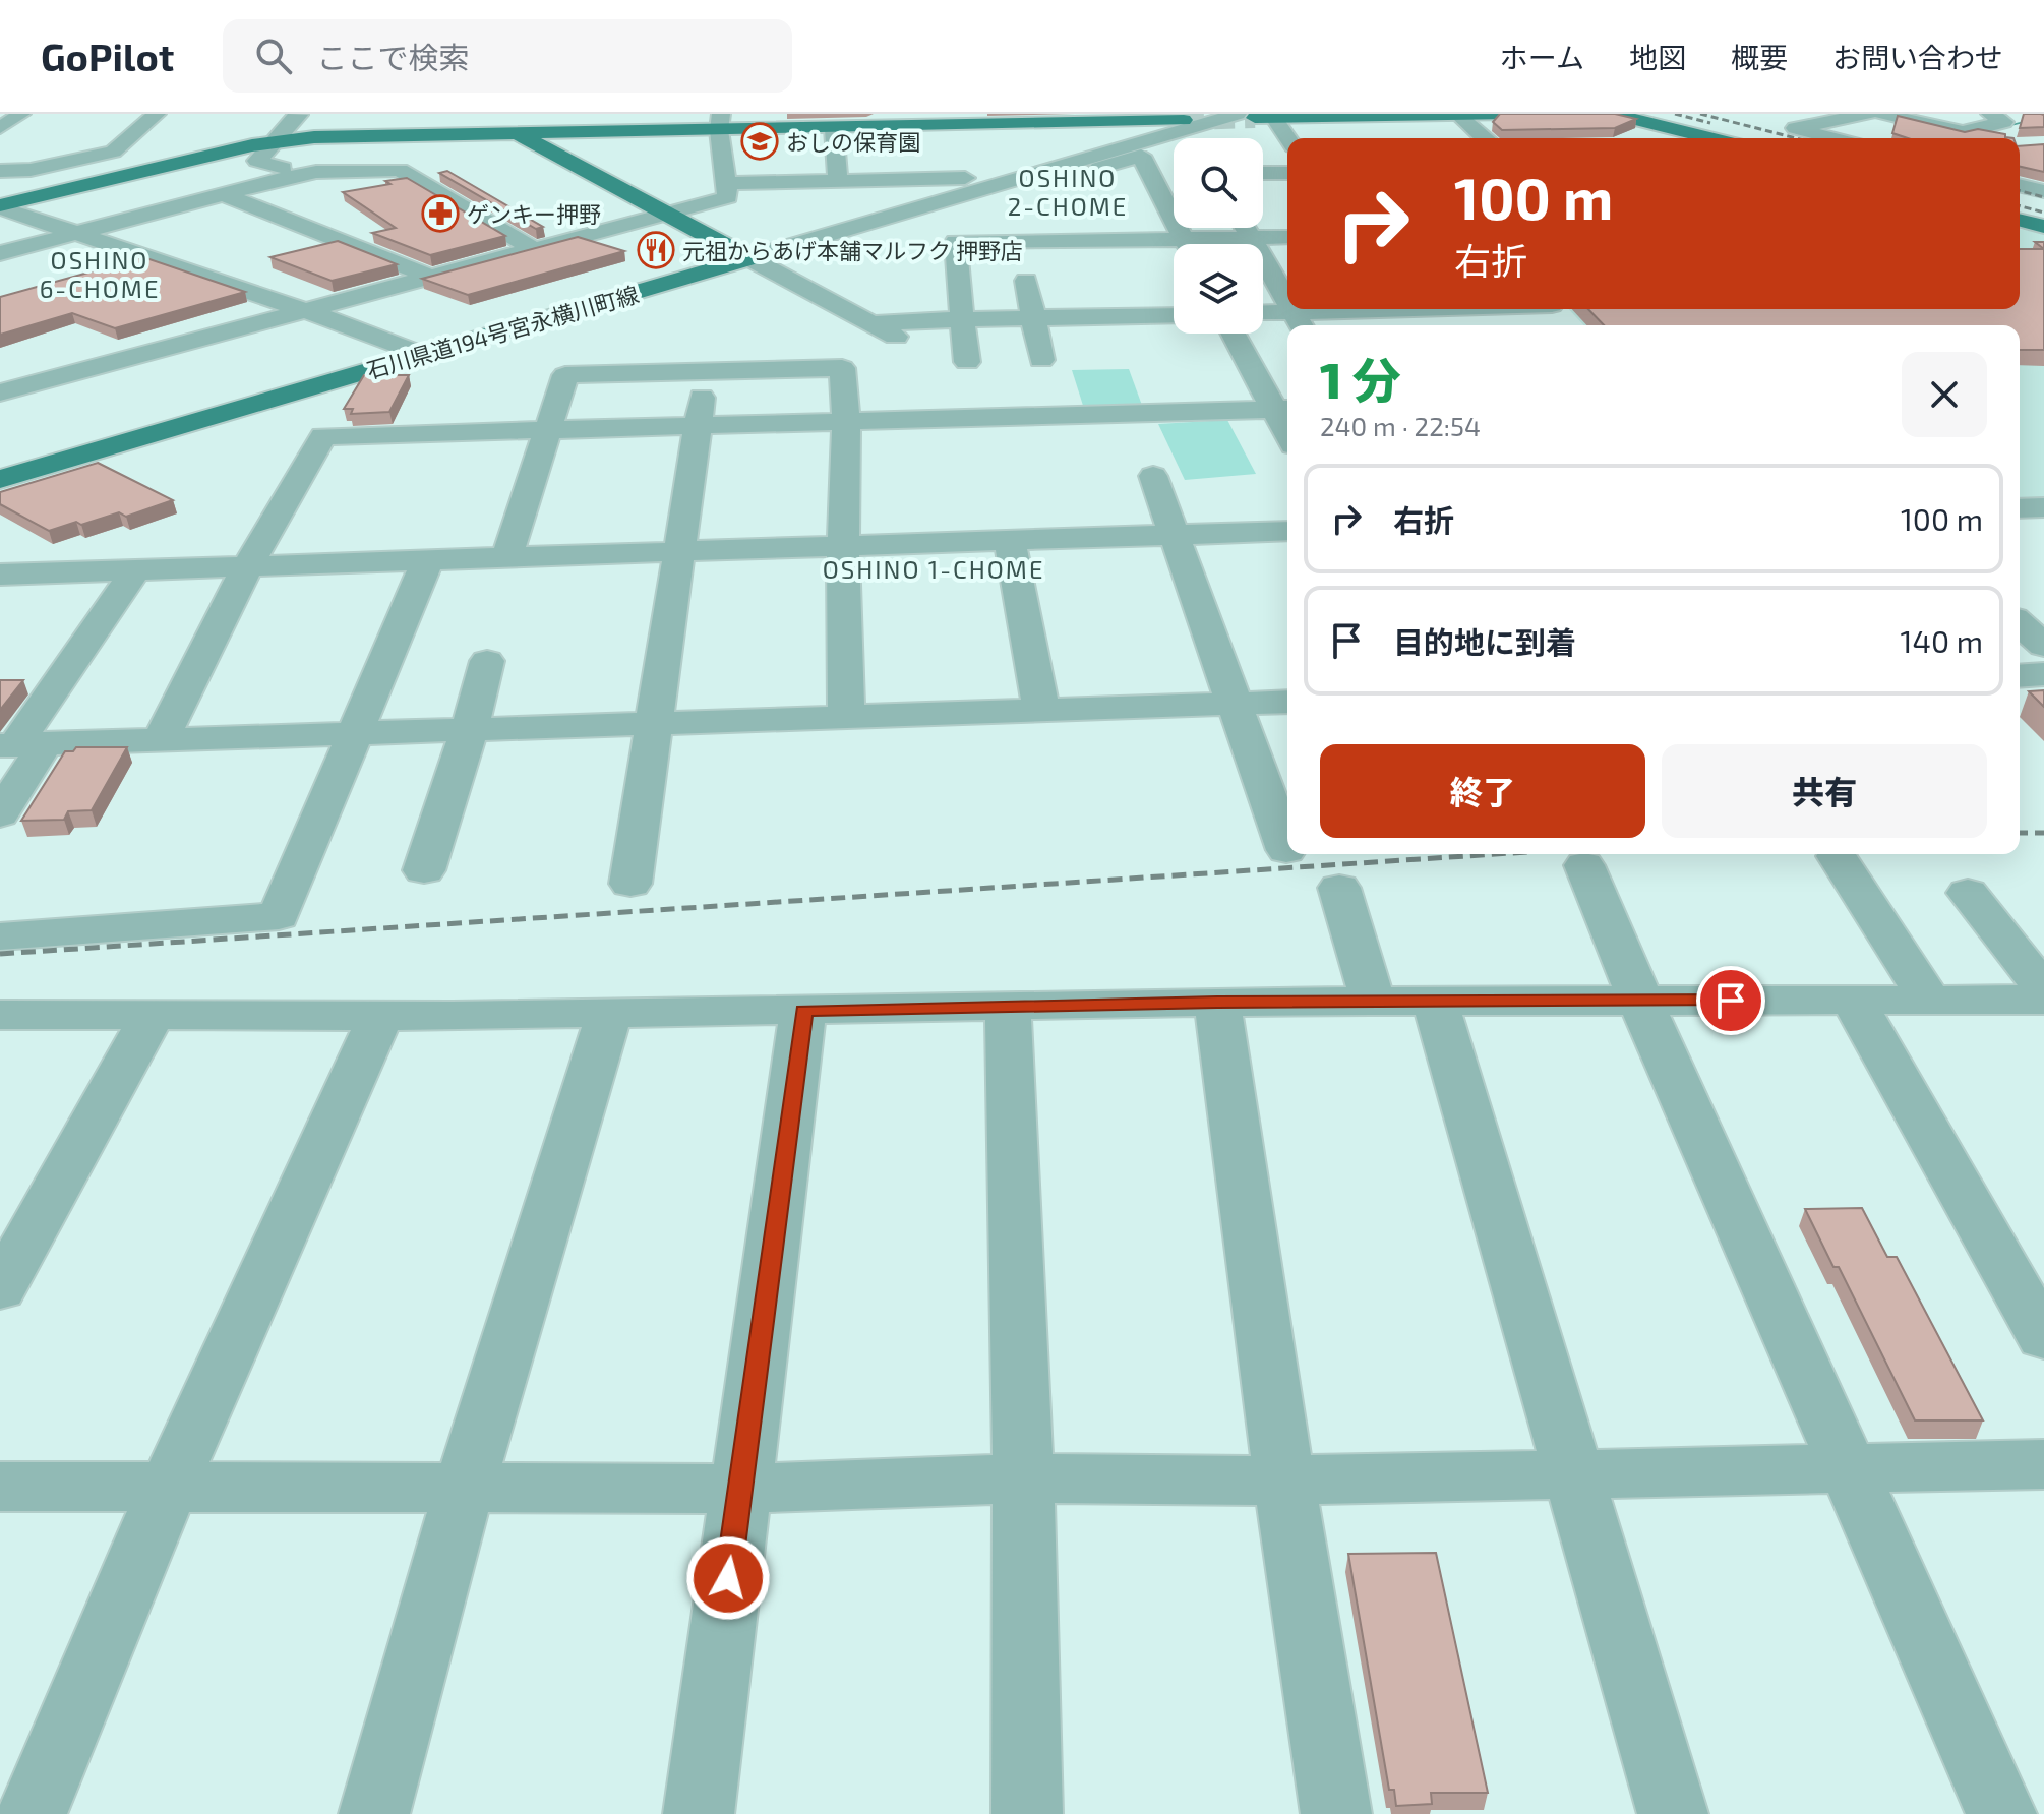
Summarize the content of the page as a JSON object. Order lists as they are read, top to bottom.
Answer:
{
  "streets": {
    "main road": ["石川県道194号宮永横川町線"]
  },
  "districts": ["OSHINO 2-CHOME", "OSHINO 6-CHOME", "OSHINO 1-CHOME"],
  "places": {
    "school or university": ["おしの保育園"],
    "pharmacy": ["ゲンキー押野"],
    "restaurant": ["元祖からあげ本舗マルフク 押野店"]
  },
  "page": {
    "header": "GoPilot",
    "search": "ここで検索",
    "nav": [
      "ホーム",
      "地図",
      "概要",
      "お問い合わせ"
    ],
    "turn": ["100 m", "右折"],
    "heading": ["1 分", "240 m · 22:54"],
    "list": [
      {
        "name": "右折",
        "value": "100 m"
      },
      {
        "name": "目的地に到着",
        "value": "140 m"
      }
    ],
    "buttons": ["終了", "共有"]
  }
}
